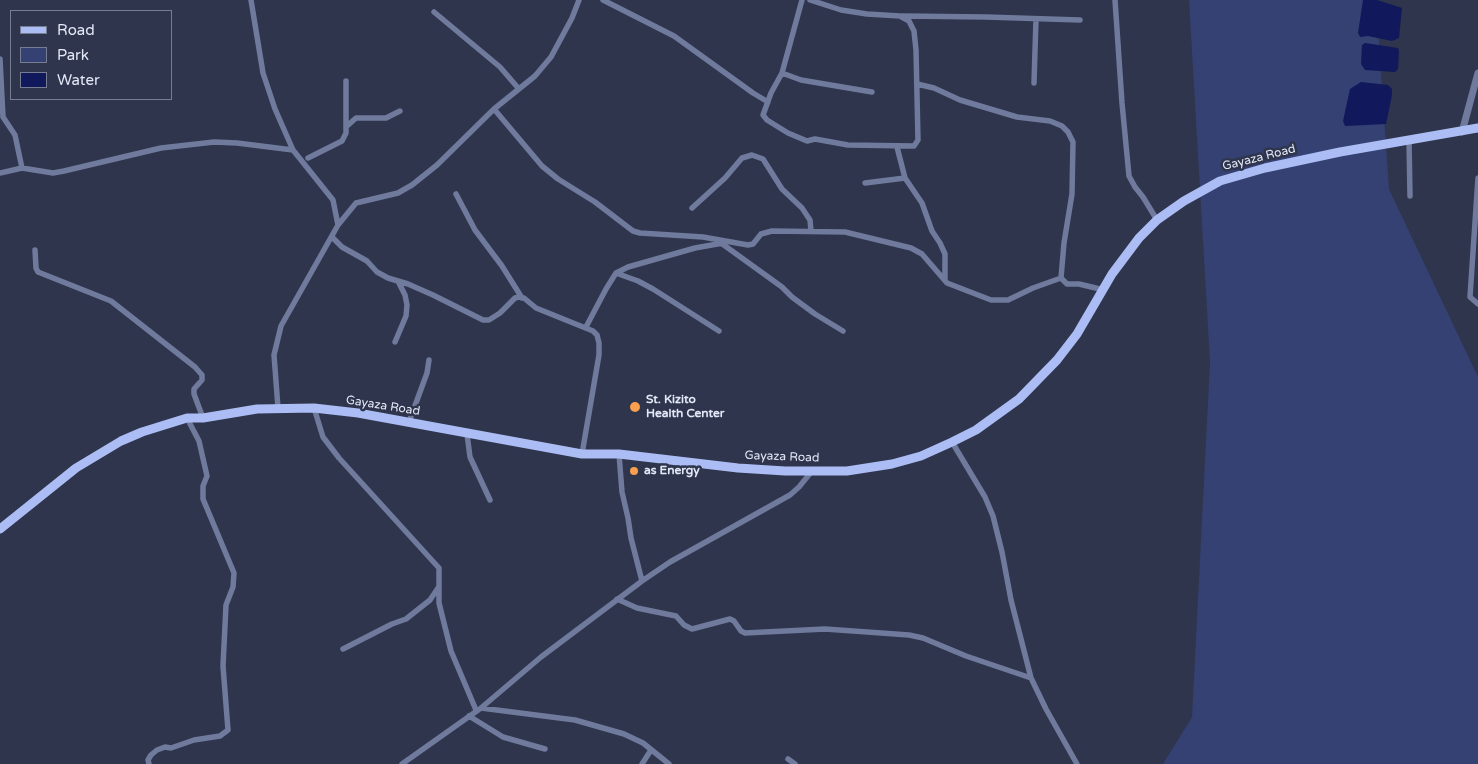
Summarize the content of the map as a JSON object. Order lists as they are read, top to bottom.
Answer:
{
  "streets": {
    "main road": ["Gayaza Road"]
  },
  "places": ["St. Kizito Health Center", "as Energy"],
  "legend": ["Road", "Park", "Water"]
}
